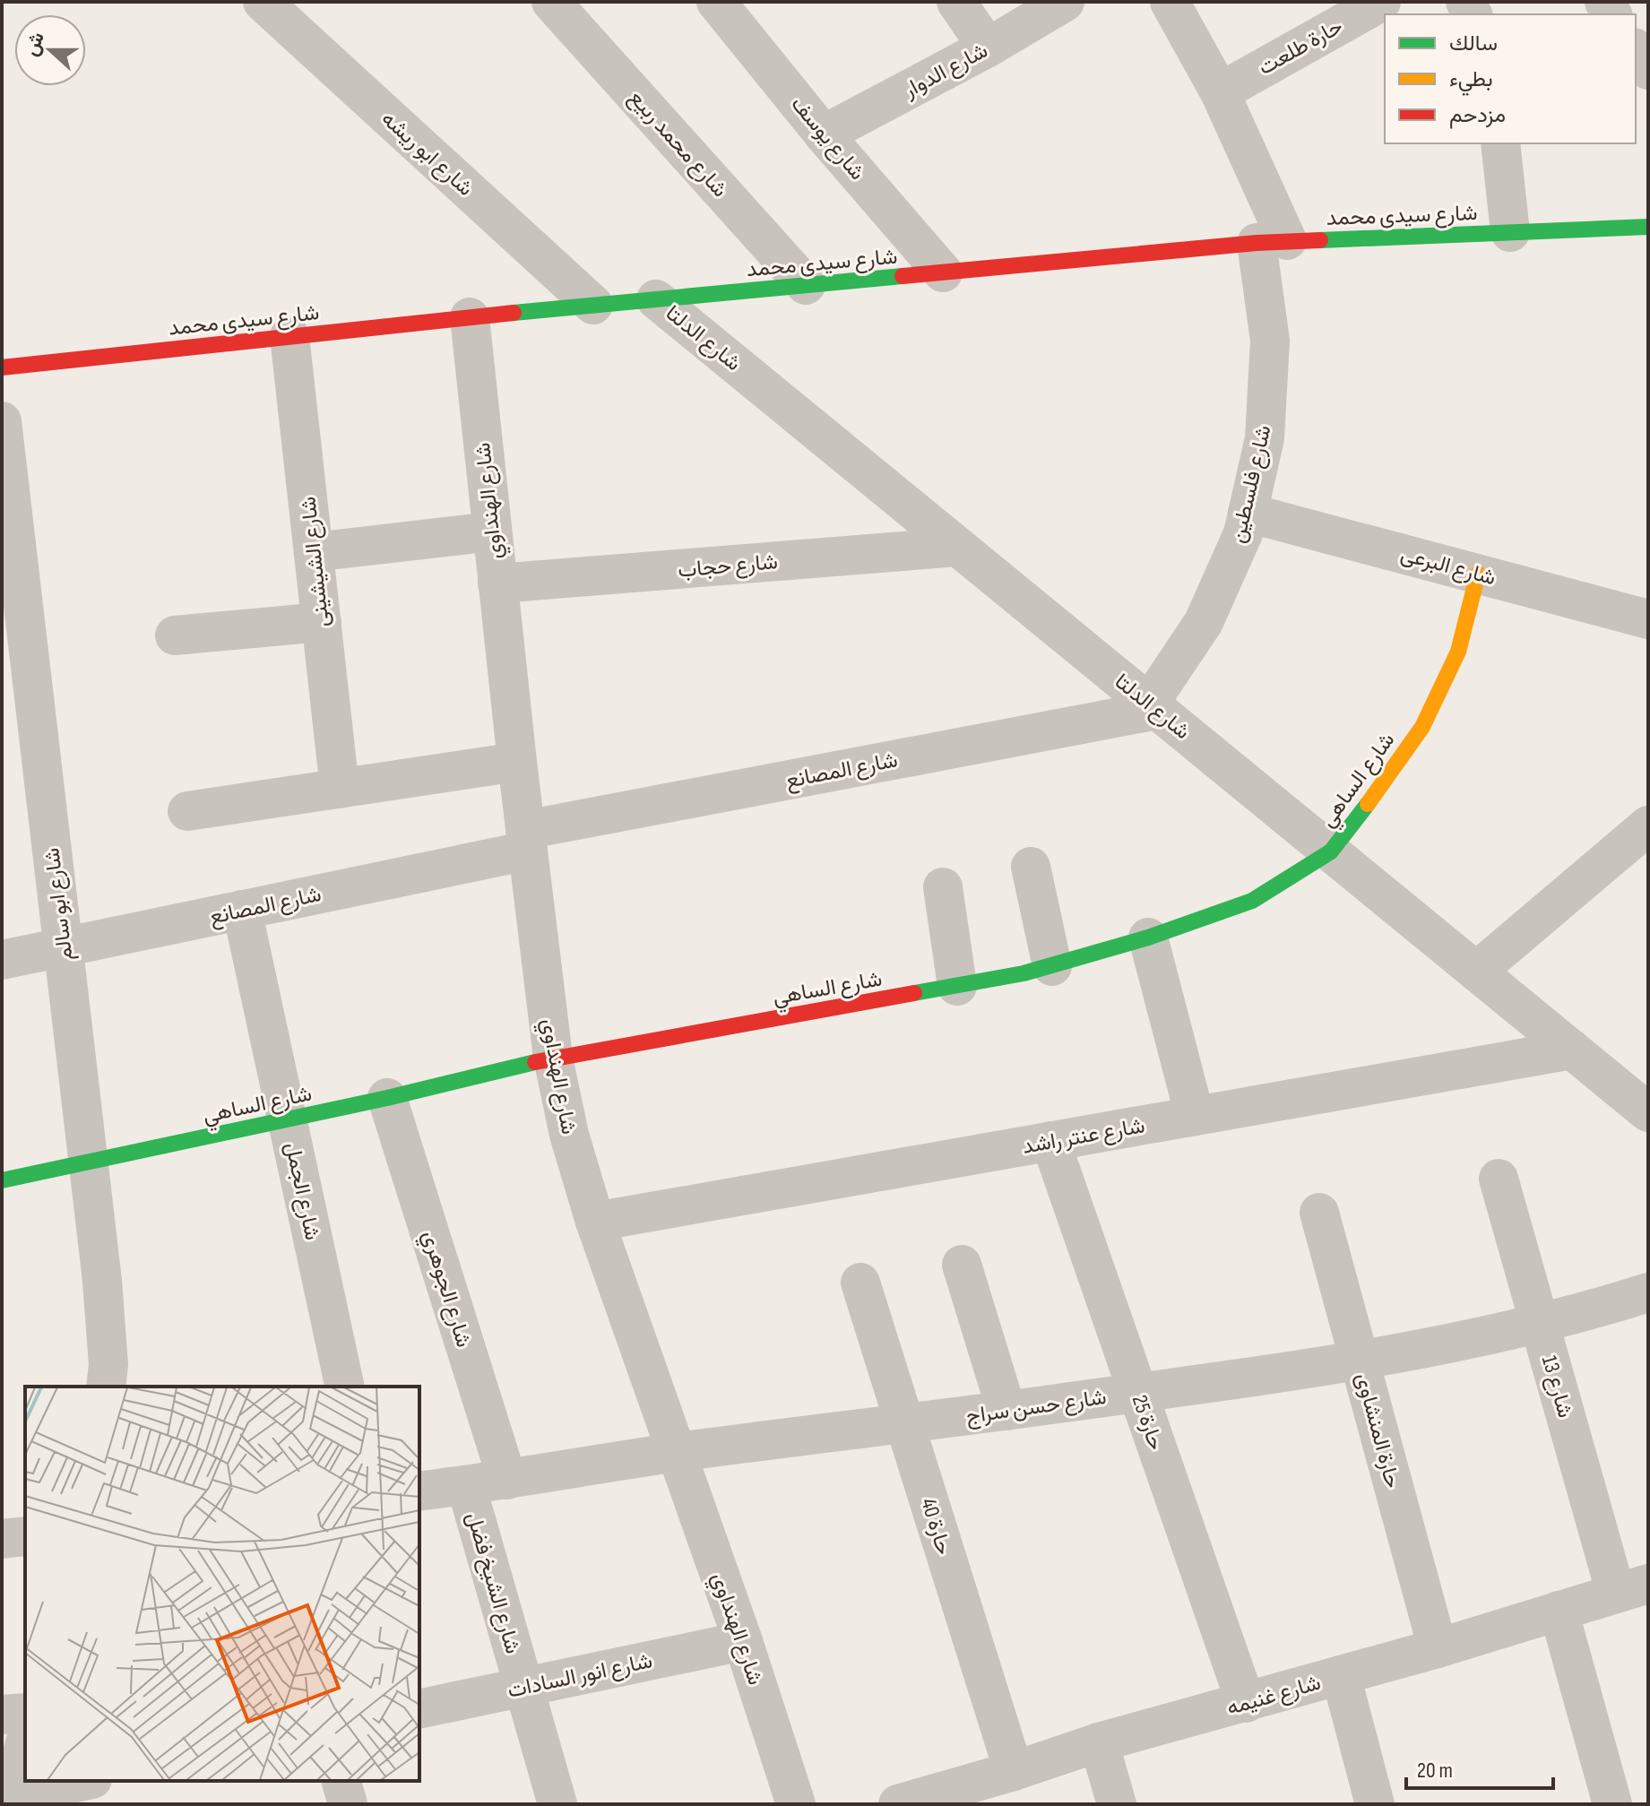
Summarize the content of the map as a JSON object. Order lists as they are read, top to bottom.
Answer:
{
  "streets": {
    "street": [
      "حارة طلعت",
      "شارع الدوار",
      "شارع يوسف",
      "شارع محمد ربيع",
      "شارع ابو ريشه",
      "شارع سيدى محمد",
      "شارع الدلتا",
      "شارع فلسطين",
      "شارع الهنداوي",
      "شارع الشيشينى",
      "شارع حجاب",
      "شارع البرعى",
      "شارع المصانع",
      "شارع الساهي",
      "شارع ابو سالم",
      "شارع عنتر راشد",
      "شارع الجمل",
      "شارع الجوهري",
      "شارع 13",
      "شارع حسن سراج",
      "حارة 25",
      "حارة المنشاوى",
      "حارة 40",
      "شارع الشيخ فضل",
      "شارع انور السادات",
      "شارع غنيمه"
    ]
  },
  "crossings": [
    ["حارة طلعت", "شارع فلسطين"],
    ["شارع الدوار", "شارع يوسف"],
    ["شارع يوسف", "شارع سيدى محمد"],
    ["شارع محمد ربيع", "شارع سيدى محمد"],
    ["شارع ابو ريشه", "شارع سيدى محمد"],
    ["شارع سيدى محمد", "شارع الدلتا"],
    ["شارع سيدى محمد", "شارع فلسطين"],
    ["شارع سيدى محمد", "شارع الهنداوي"],
    ["شارع سيدى محمد", "شارع الشيشينى"],
    ["شارع الدلتا", "شارع فلسطين"],
    ["شارع الدلتا", "شارع حجاب"],
    ["شارع الدلتا", "شارع المصانع"],
    ["شارع الدلتا", "شارع الساهي"],
    ["شارع الدلتا", "شارع عنتر راشد"],
    ["شارع فلسطين", "شارع البرعى"],
    ["شارع فلسطين", "شارع المصانع"],
    ["شارع الهنداوي", "شارع حجاب"],
    ["شارع الهنداوي", "شارع المصانع"],
    ["شارع الهنداوي", "شارع الساهي"],
    ["شارع الهنداوي", "شارع عنتر راشد"],
    ["شارع الهنداوي", "شارع حسن سراج"],
    ["شارع الهنداوي", "شارع انور السادات"],
    ["شارع البرعى", "شارع الساهي"],
    ["شارع المصانع", "شارع ابو سالم"],
    ["شارع المصانع", "شارع الجمل"],
    ["شارع الساهي", "شارع ابو سالم"],
    ["شارع الساهي", "شارع الجمل"],
    ["شارع الساهي", "شارع الجوهري"],
    ["شارع عنتر راشد", "حارة 25"],
    ["شارع الجوهري", "شارع حسن سراج"],
    ["شارع 13", "شارع حسن سراج"],
    ["شارع 13", "شارع غنيمه"],
    ["شارع حسن سراج", "حارة 25"],
    ["شارع حسن سراج", "حارة المنشاوى"],
    ["شارع حسن سراج", "حارة 40"],
    ["شارع حسن سراج", "شارع الشيخ فضل"],
    ["حارة 25", "شارع غنيمه"],
    ["حارة المنشاوى", "شارع غنيمه"],
    ["حارة 40", "شارع غنيمه"],
    ["شارع الشيخ فضل", "شارع انور السادات"]
  ],
  "legend": ["سالك", "بطيء", "مزدحم"],
  "scale_bar": "20 m",
  "north": "left"
}
